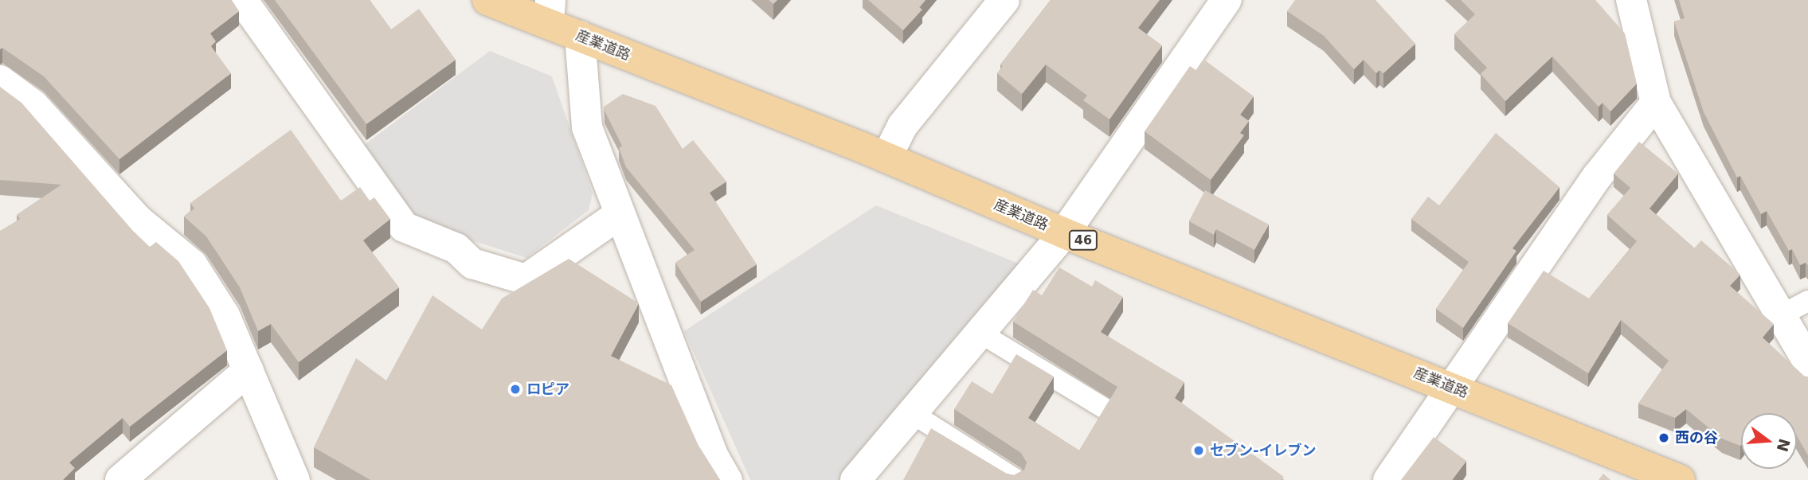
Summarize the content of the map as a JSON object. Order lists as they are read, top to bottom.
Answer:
{
  "streets": {
    "main road": ["産業道路", "46"]
  },
  "places": ["ロピア", "西の谷", "セブン-イレブン"],
  "north": "right"
}
